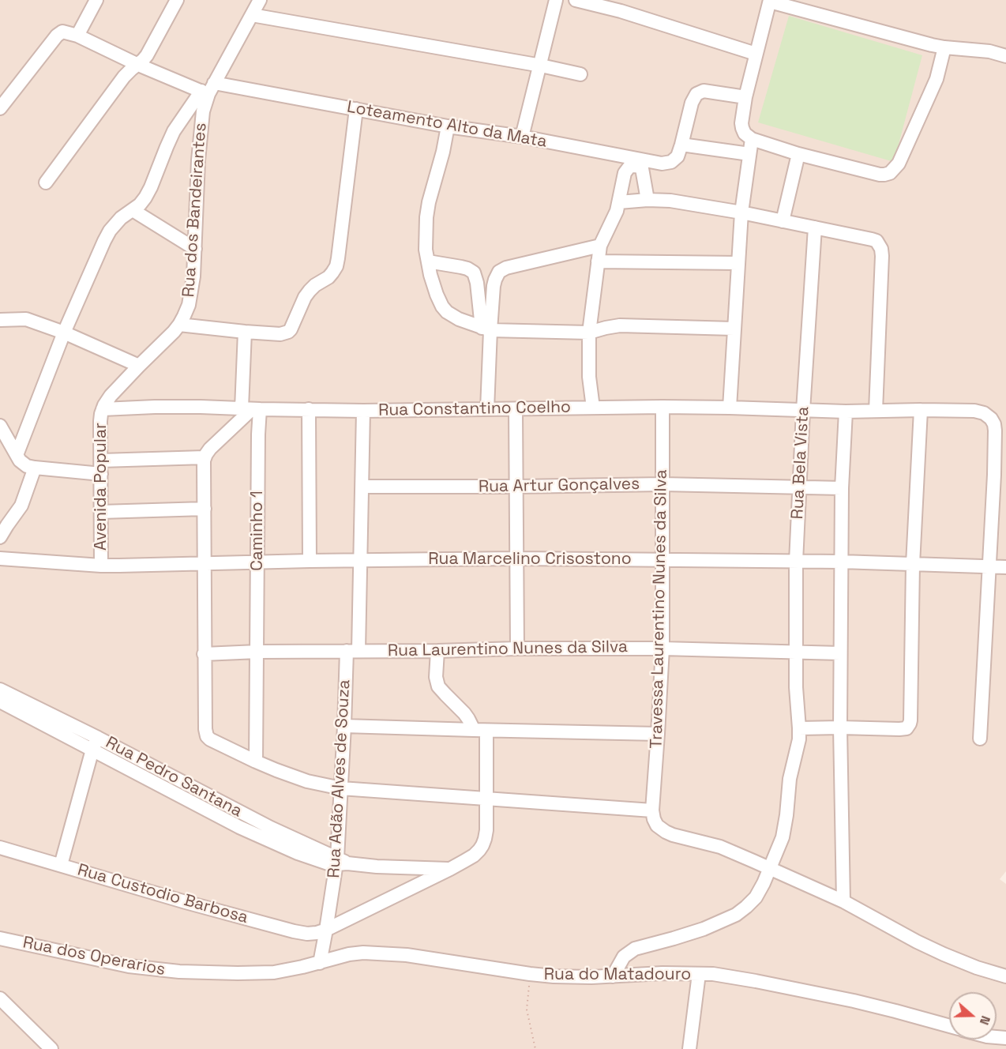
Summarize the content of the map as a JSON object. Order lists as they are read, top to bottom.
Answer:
{
  "streets": {
    "street": [
      "Loteamento Alto da Mata",
      "Rua dos Bandeirantes",
      "Rua Constantino Coelho",
      "Rua Bela Vista",
      "Rua Artur Gonçalves",
      "Avenida Popular",
      "Caminho 1",
      "Rua Marcelino Crisostono",
      "Travessa Laurentino Nunes da Silva",
      "Rua Laurentino Nunes da Silva",
      "Rua Pedro Santana",
      "Rua Adão Alves de Souza",
      "Rua Custodio Barbosa",
      "Rua dos Operarios",
      "Rua do Matadouro"
    ]
  },
  "crossings": [
    ["Loteamento Alto da Mata", "Rua dos Bandeirantes"],
    ["Rua dos Bandeirantes", "Avenida Popular"],
    ["Rua Constantino Coelho", "Rua Bela Vista"],
    ["Rua Constantino Coelho", "Avenida Popular"],
    ["Rua Constantino Coelho", "Caminho 1"],
    ["Rua Constantino Coelho", "Travessa Laurentino Nunes da Silva"],
    ["Rua Constantino Coelho", "Rua Adão Alves de Souza"],
    ["Rua Bela Vista", "Rua Artur Gonçalves"],
    ["Rua Bela Vista", "Rua Marcelino Crisostono"],
    ["Rua Bela Vista", "Rua Laurentino Nunes da Silva"],
    ["Rua Bela Vista", "Rua do Matadouro"],
    ["Rua Artur Gonçalves", "Travessa Laurentino Nunes da Silva"],
    ["Rua Artur Gonçalves", "Rua Adão Alves de Souza"],
    ["Avenida Popular", "Rua Marcelino Crisostono"],
    ["Caminho 1", "Rua Marcelino Crisostono"],
    ["Caminho 1", "Rua Laurentino Nunes da Silva"],
    ["Rua Marcelino Crisostono", "Travessa Laurentino Nunes da Silva"],
    ["Rua Marcelino Crisostono", "Rua Adão Alves de Souza"],
    ["Travessa Laurentino Nunes da Silva", "Rua Laurentino Nunes da Silva"],
    ["Rua Laurentino Nunes da Silva", "Rua Adão Alves de Souza"],
    ["Rua Pedro Santana", "Rua Adão Alves de Souza"],
    ["Rua Pedro Santana", "Rua Custodio Barbosa"],
    ["Rua Adão Alves de Souza", "Rua Custodio Barbosa"],
    ["Rua Adão Alves de Souza", "Rua do Matadouro"],
    ["Rua dos Operarios", "Rua do Matadouro"]
  ],
  "north": "right"
}
